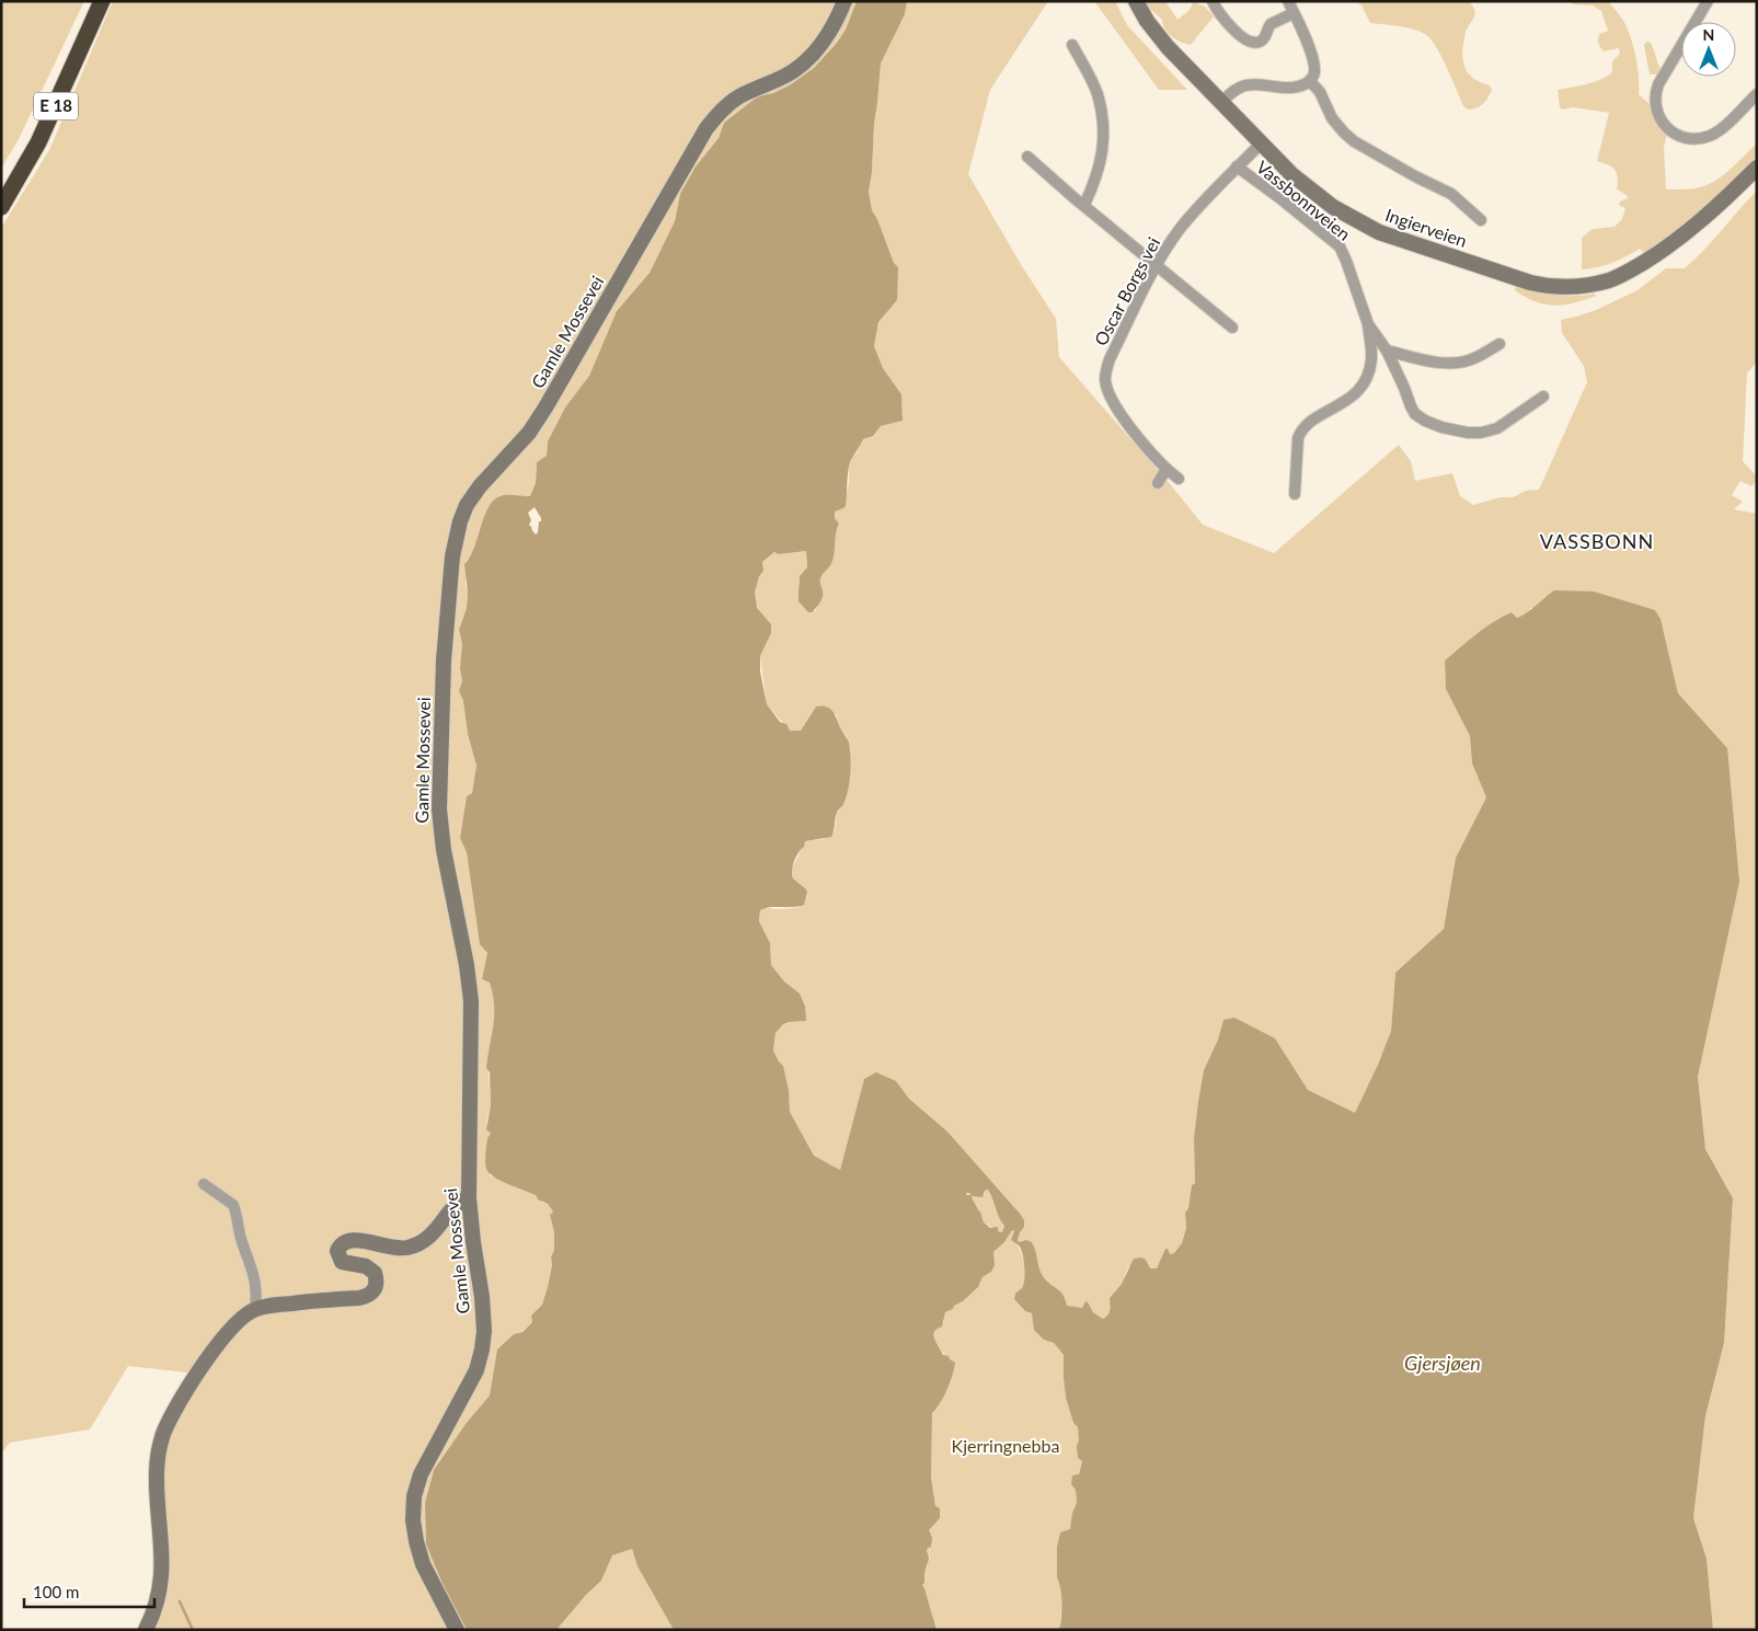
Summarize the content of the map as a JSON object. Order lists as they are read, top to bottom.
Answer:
{
  "streets": {
    "highway": ["E 18"],
    "main road": ["Ingierveien", "Gamle Mossevei"],
    "street": ["Vassbonnveien", "Oscar Borgs vei"]
  },
  "crossings": [
    ["Vassbonnveien", "Oscar Borgs vei"],
    ["Ingierveien", "Oscar Borgs vei"]
  ],
  "districts": ["VASSBONN"],
  "water": ["Gjersjøen"],
  "parks": ["Kjerringnebba"],
  "scale_bar": "100 m",
  "north": "top"
}
